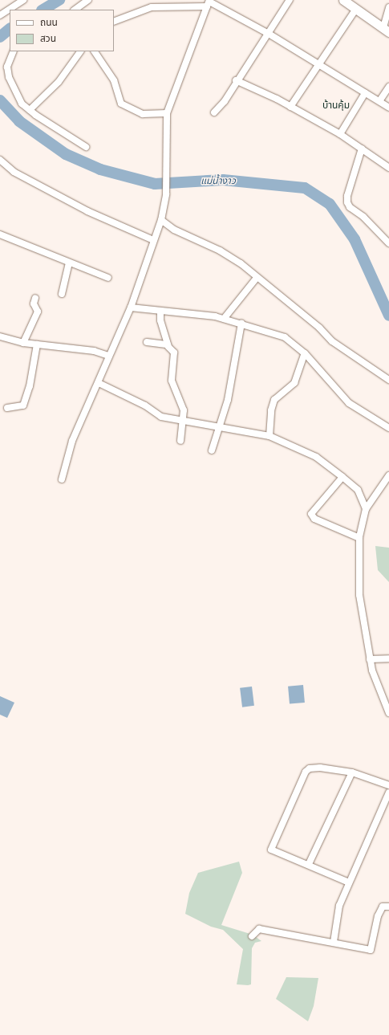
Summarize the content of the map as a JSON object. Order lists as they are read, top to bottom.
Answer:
{
  "districts": ["บ้านคุ้ม"],
  "water": ["แม่น้ำงาว"],
  "legend": ["ถนน", "สวน"]
}
